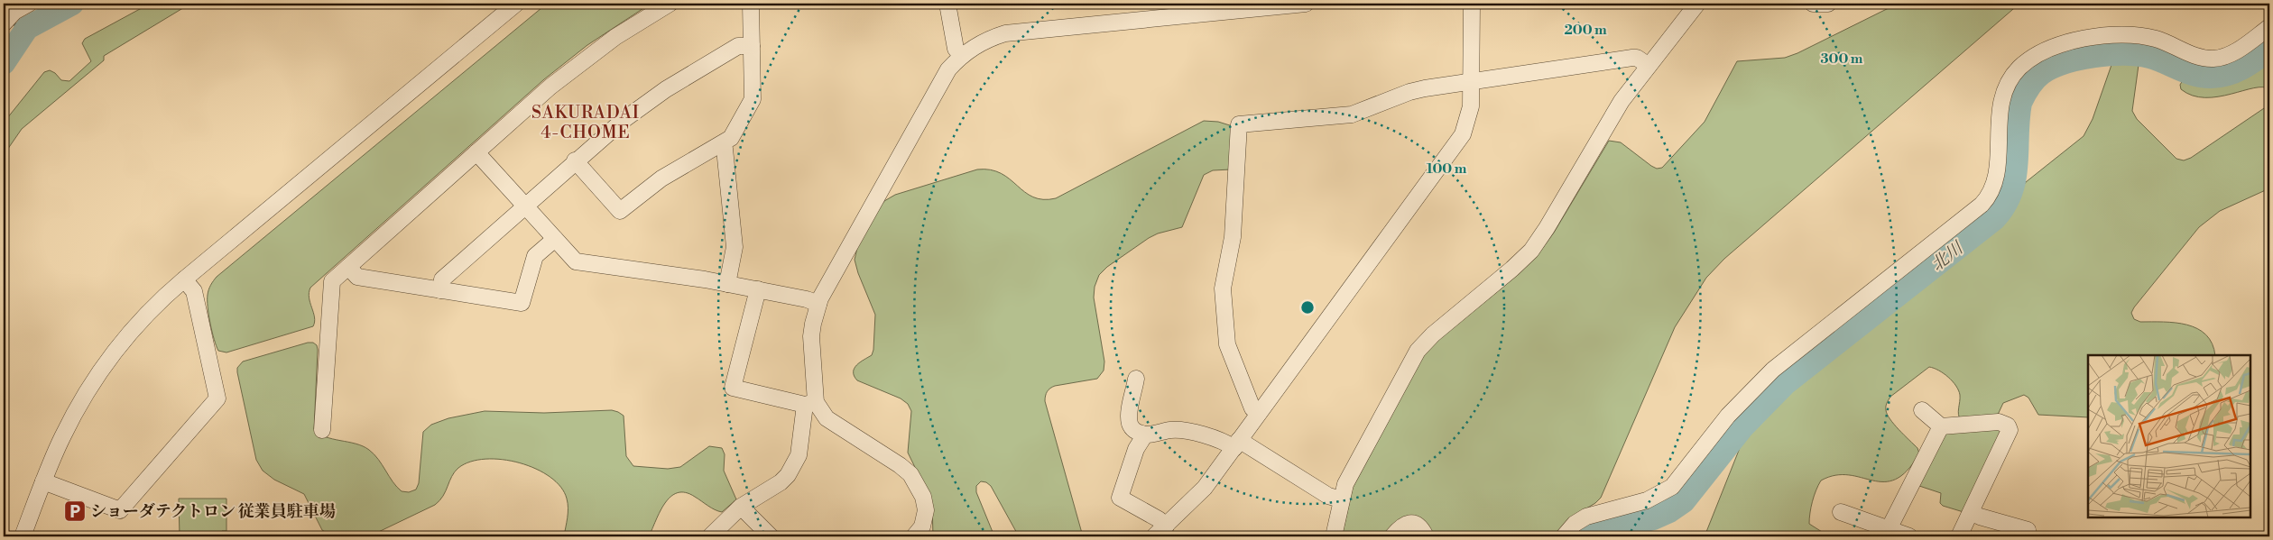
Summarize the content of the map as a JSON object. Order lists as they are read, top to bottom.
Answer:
{
  "districts": ["SAKURADAI 4-CHOME"],
  "water": ["北川"],
  "places": {
    "parking": ["ショーダテクトロン 従業員駐車場"]
  },
  "rings": ["200 m", "300 m", "100 m"]
}
